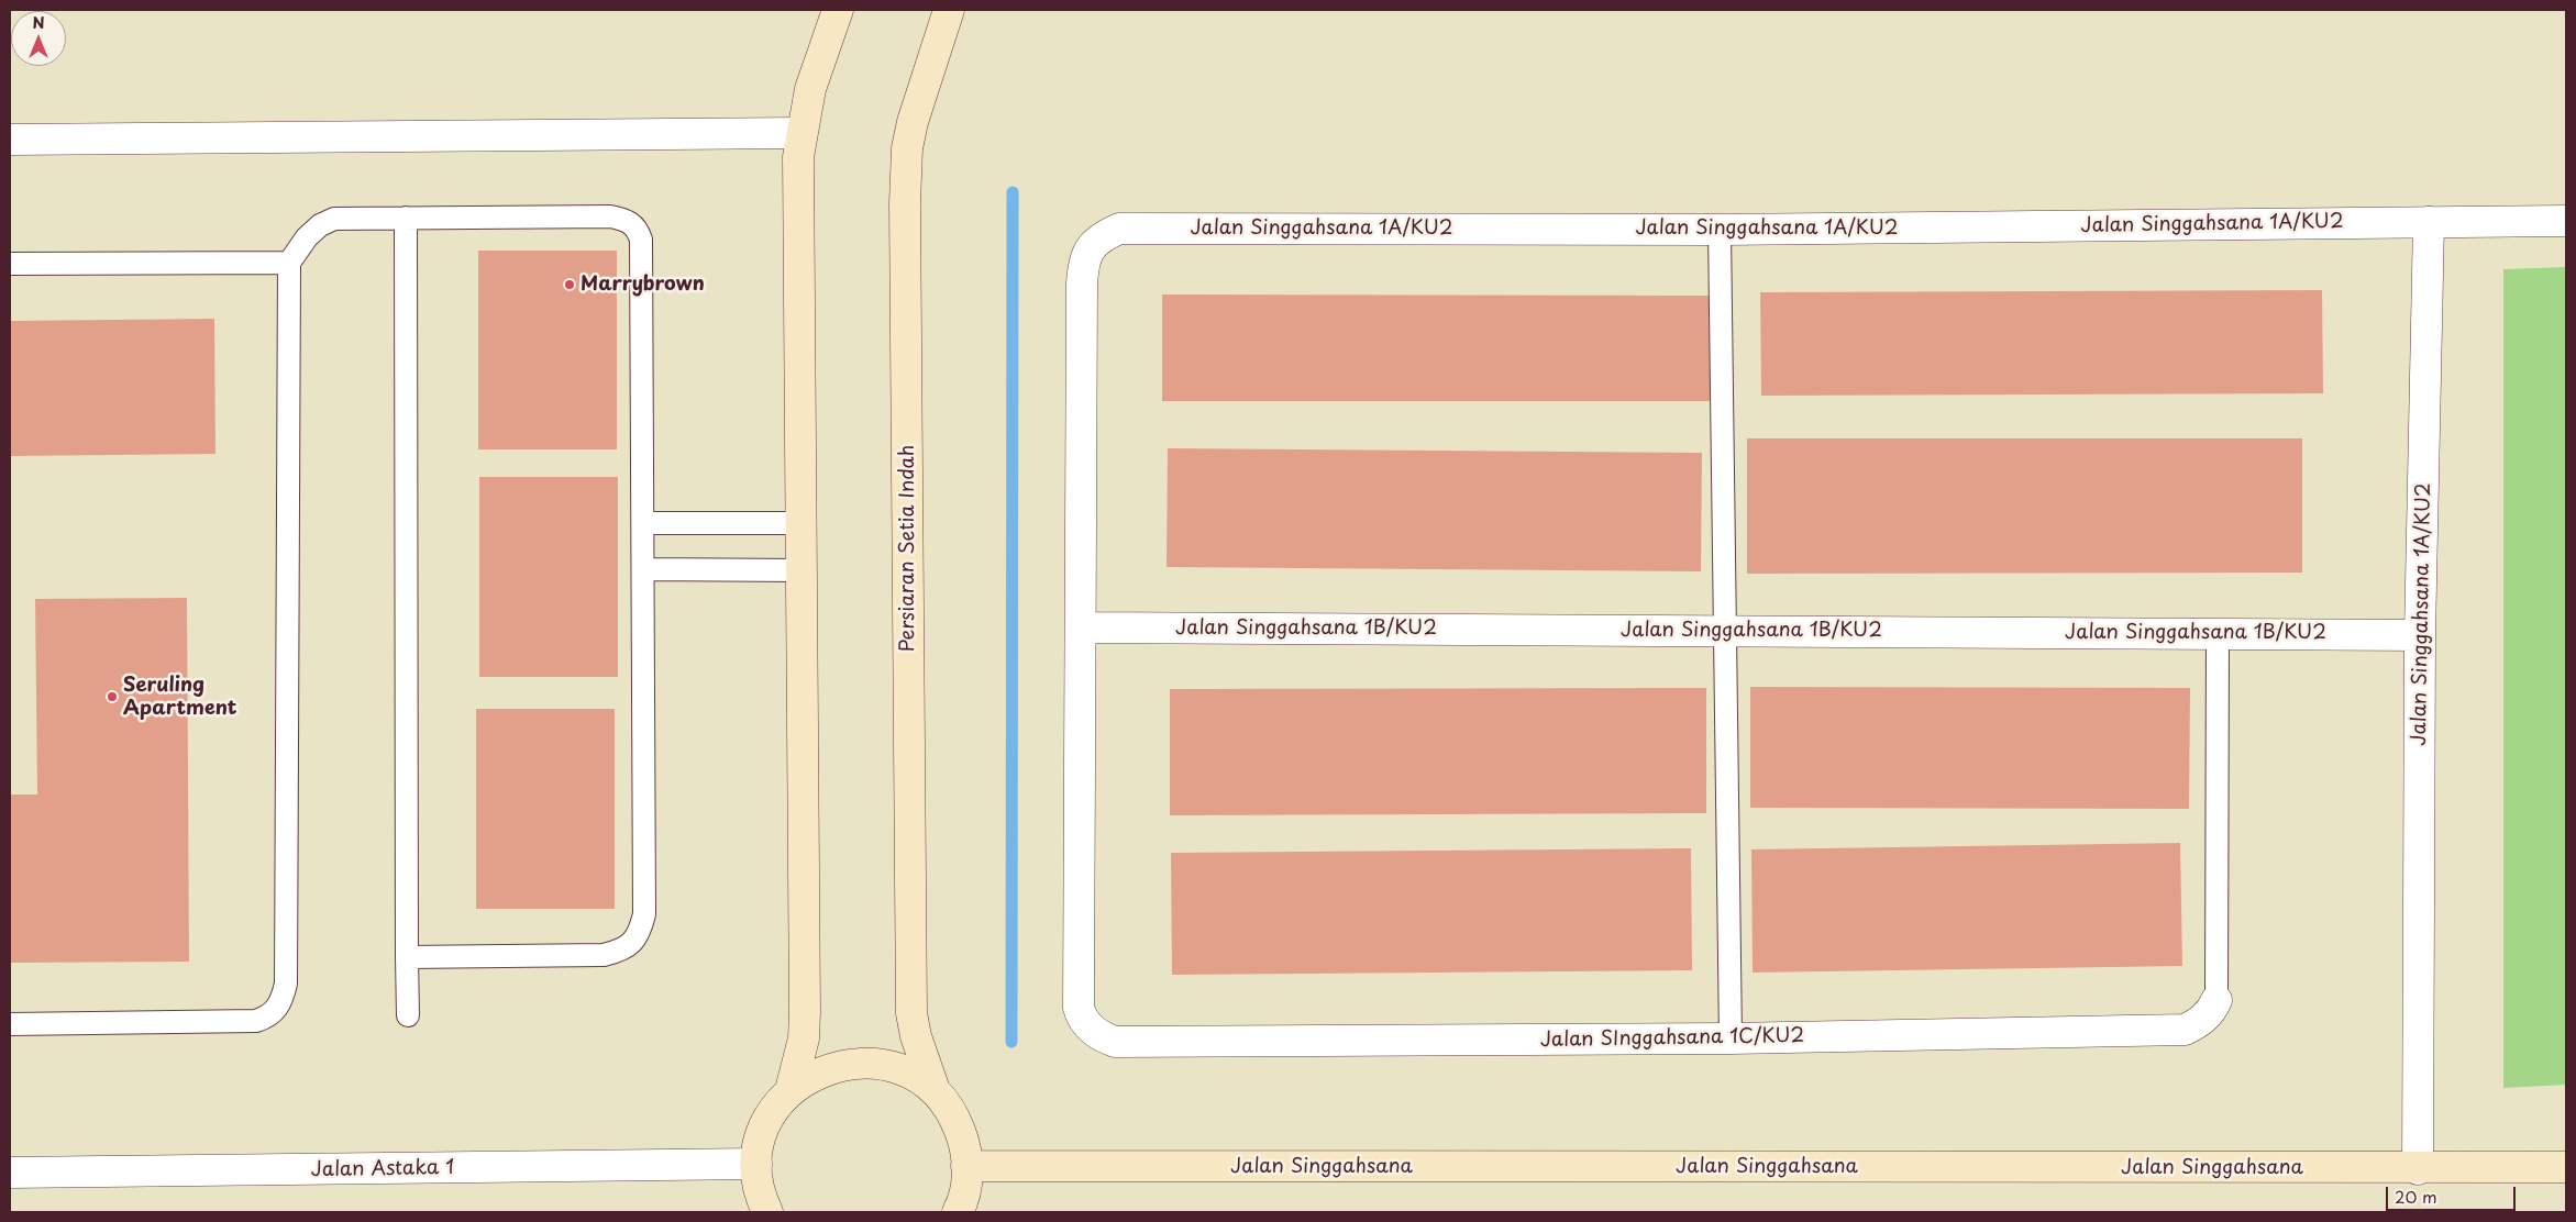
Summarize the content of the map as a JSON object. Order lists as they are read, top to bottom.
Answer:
{
  "streets": {
    "street": [
      "Jalan Singgahsana 1A/KU2",
      "Persiaran Setia Indah",
      "Jalan Singgahsana 1B/KU2",
      "Jalan SInggahsana 1C/KU2",
      "Jalan Singgahsana",
      "Jalan Astaka 1"
    ]
  },
  "crossings": [
    ["Jalan Singgahsana 1A/KU2", "Jalan Singgahsana 1B/KU2"],
    ["Jalan Singgahsana 1A/KU2", "Jalan SInggahsana 1C/KU2"],
    ["Jalan Singgahsana 1A/KU2", "Jalan Singgahsana"]
  ],
  "places": ["Marrybrown", "Seruling Apartment"],
  "scale_bar": "20 m",
  "north": "top"
}
